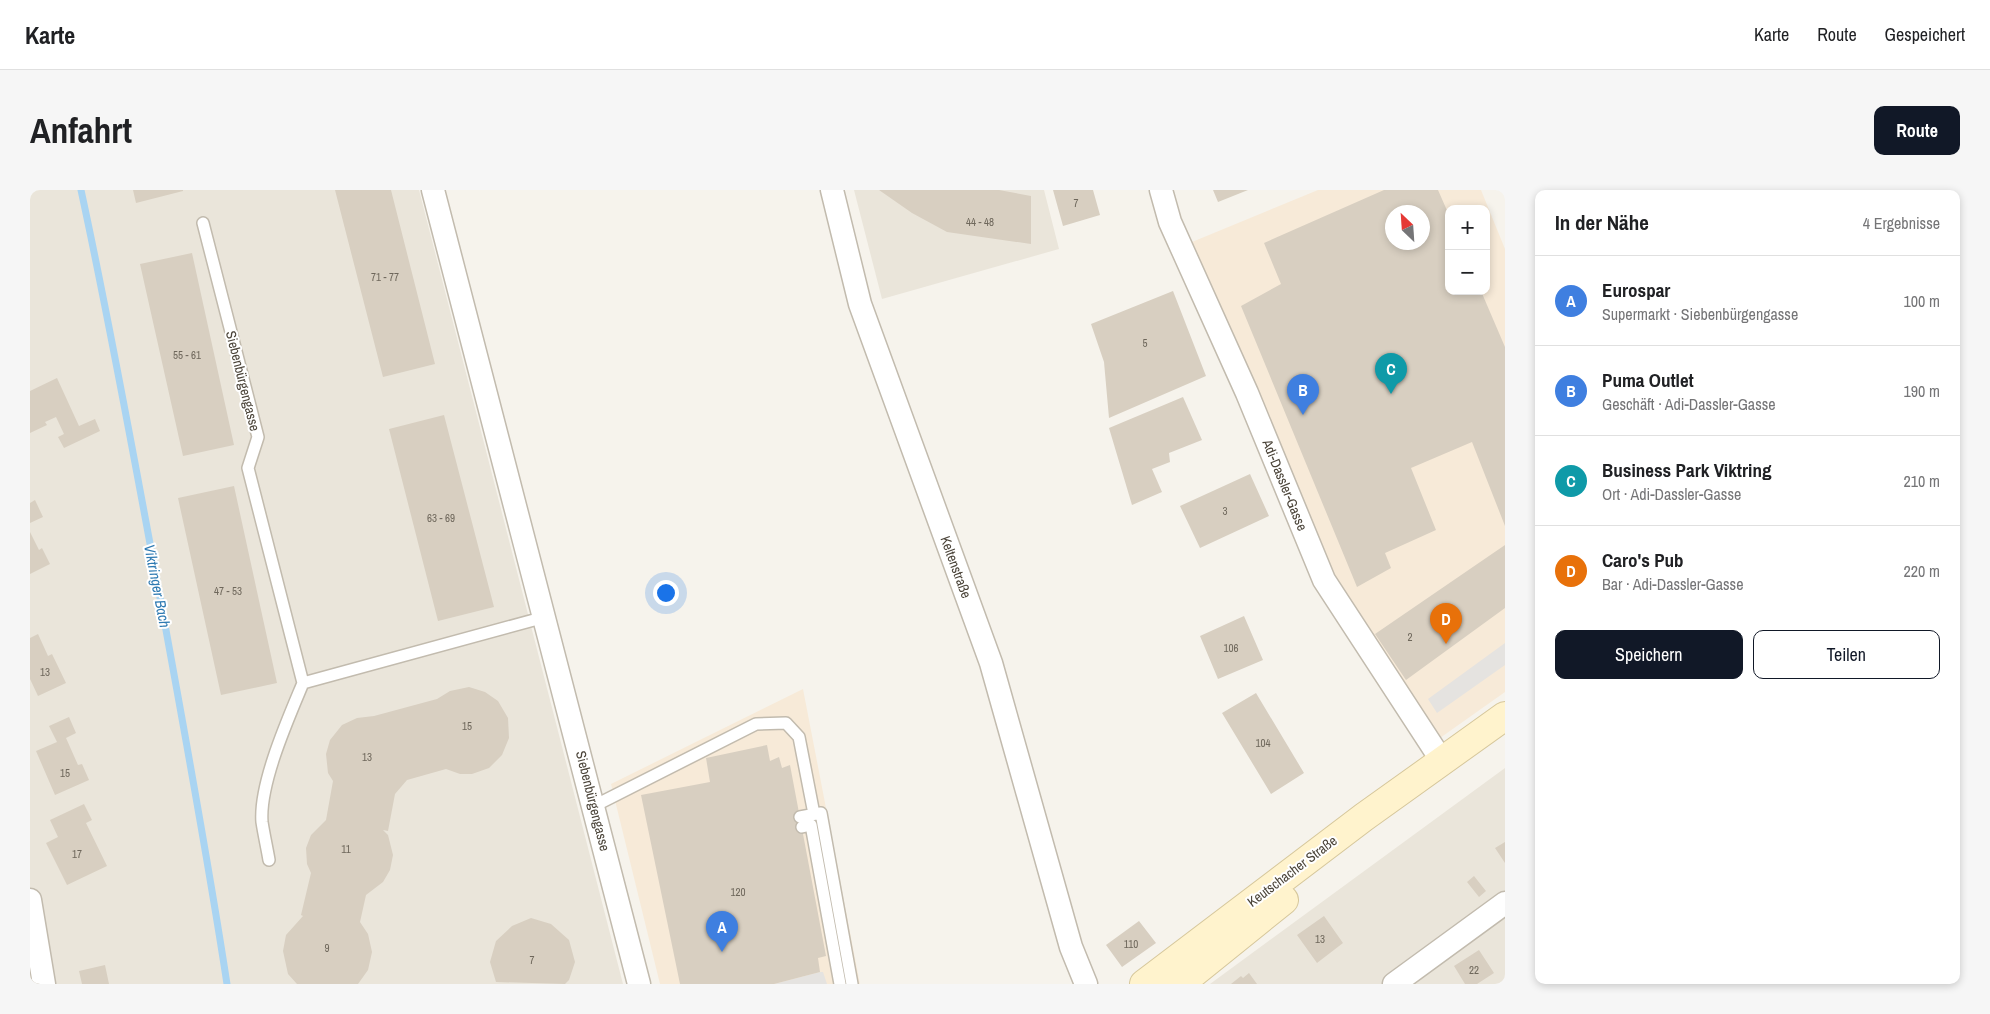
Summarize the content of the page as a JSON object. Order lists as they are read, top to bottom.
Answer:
{
  "streets": {
    "main road": ["Keutschacher Straße"],
    "street": ["Siebenbürgengasse", "Adi-Dassler-Gasse", "Keltenstraße"]
  },
  "crossings": [
    ["Adi-Dassler-Gasse", "Keutschacher Straße"]
  ],
  "water": ["Viktringer Bach"],
  "house_numbers": [
    "7",
    "44 - 48",
    "71 - 77",
    "5",
    "55 - 61",
    "3",
    "63 - 69",
    "47 - 53",
    "2",
    "106",
    "13",
    "15",
    "104",
    "13",
    "15",
    "11",
    "17",
    "120",
    "13",
    "110",
    "9",
    "7",
    "22"
  ],
  "north": "top left",
  "page": {
    "header": "Karte",
    "nav": ["Karte", "Route", "Gespeichert"],
    "buttons": [
      "Route",
      ["Speichern", "Teilen"]
    ],
    "title": "Anfahrt",
    "heading": ["In der Nähe", "4 Ergebnisse"],
    "map_buttons": ["+", "−"],
    "list": [
      {
        "mark": "A",
        "name": "Eurospar",
        "note": "Supermarkt · Siebenbürgengasse",
        "value": "100 m"
      },
      {
        "mark": "B",
        "name": "Puma Outlet",
        "note": "Geschäft · Adi-Dassler-Gasse",
        "value": "190 m"
      },
      {
        "mark": "C",
        "name": "Business Park Viktring",
        "note": "Ort · Adi-Dassler-Gasse",
        "value": "210 m"
      },
      {
        "mark": "D",
        "name": "Caro's Pub",
        "note": "Bar · Adi-Dassler-Gasse",
        "value": "220 m"
      }
    ],
    "pins": [
      "C",
      "B",
      "D",
      "A"
    ]
  }
}
